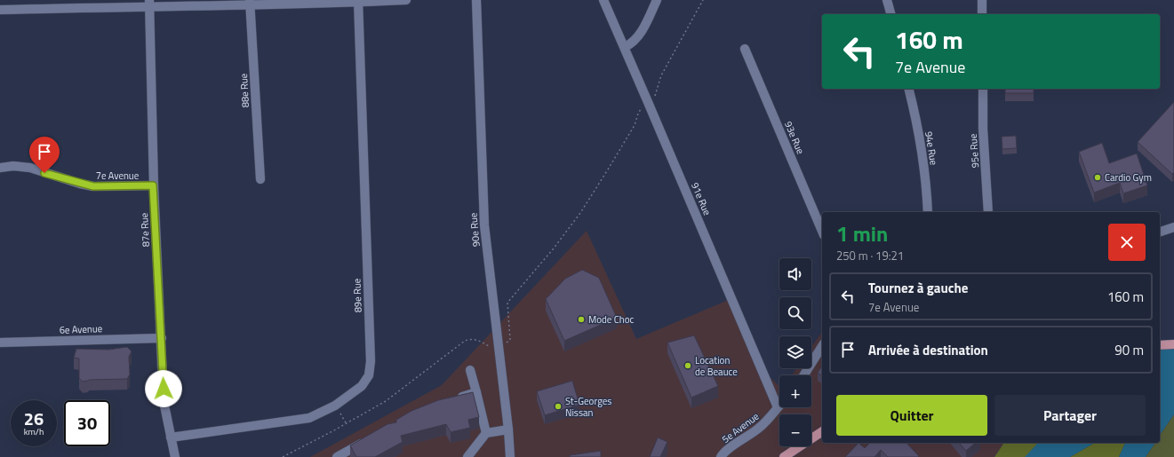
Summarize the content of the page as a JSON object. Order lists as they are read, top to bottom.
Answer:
{
  "streets": {
    "street": [
      "88e Rue",
      "93e Rue",
      "94e Rue",
      "95e Rue",
      "7e Avenue",
      "91e Rue",
      "87e Rue",
      "90e Rue",
      "89e Rue",
      "6e Avenue",
      "5e Avenue"
    ]
  },
  "crossings": [
    ["7e Avenue", "87e Rue"],
    ["91e Rue", "5e Avenue"],
    ["87e Rue", "89e Rue"],
    ["87e Rue", "6e Avenue"]
  ],
  "places": [
    "Cardio Gym",
    "Mode Choc",
    "Location de Beauce",
    "St-Georges Nissan"
  ],
  "page": {
    "turn": ["160 m", "7e Avenue"],
    "heading": ["1 min", "250 m · 19:21"],
    "map_buttons": ["+", "−"],
    "list": [
      {
        "name": "Tournez à gauche",
        "note": "7e Avenue",
        "value": "160 m"
      },
      {
        "name": "Arrivée à destination",
        "value": "90 m"
      }
    ],
    "buttons": ["Quitter", "Partager"],
    "speed": "26 km/h",
    "limit": "30"
  }
}
